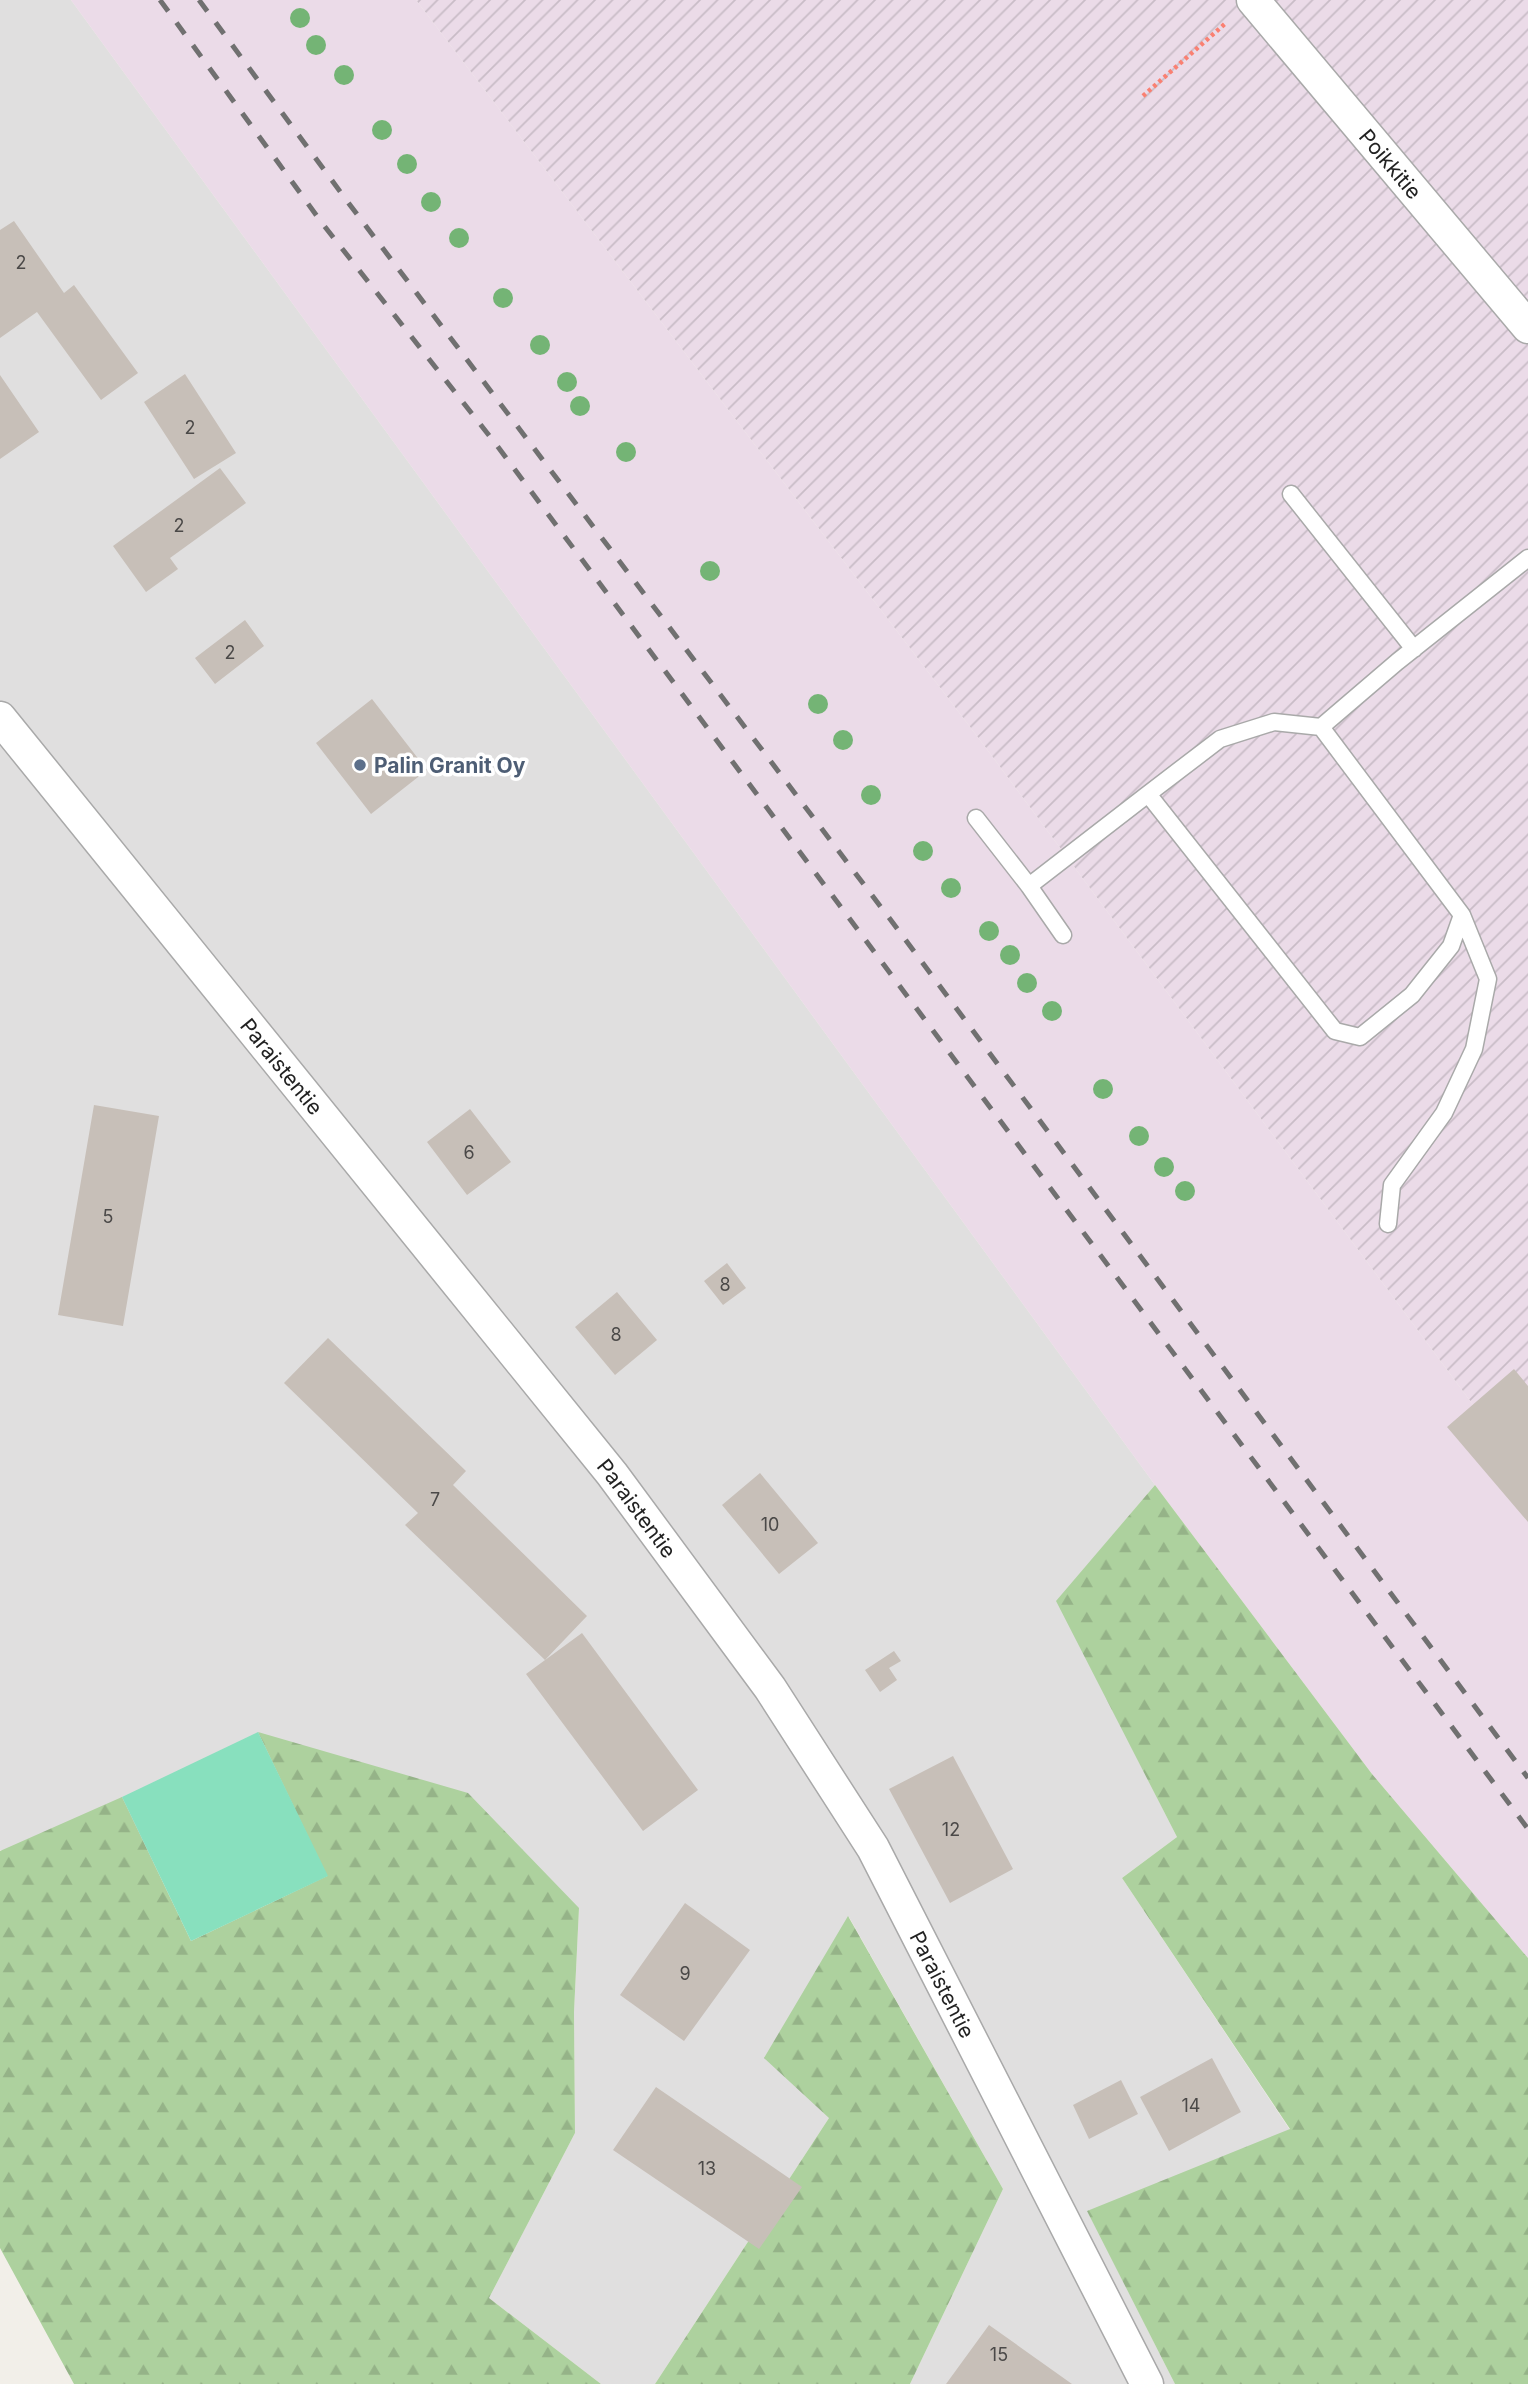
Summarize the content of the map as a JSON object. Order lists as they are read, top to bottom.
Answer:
{
  "streets": {
    "street": ["Poikkitie", "Paraistentie"]
  },
  "places": ["Palin Granit Oy"],
  "house_numbers": [
    "2",
    "2",
    "2",
    "2",
    "6",
    "5",
    "8",
    "8",
    "7",
    "10",
    "12",
    "9",
    "14",
    "13",
    "15"
  ]
}
